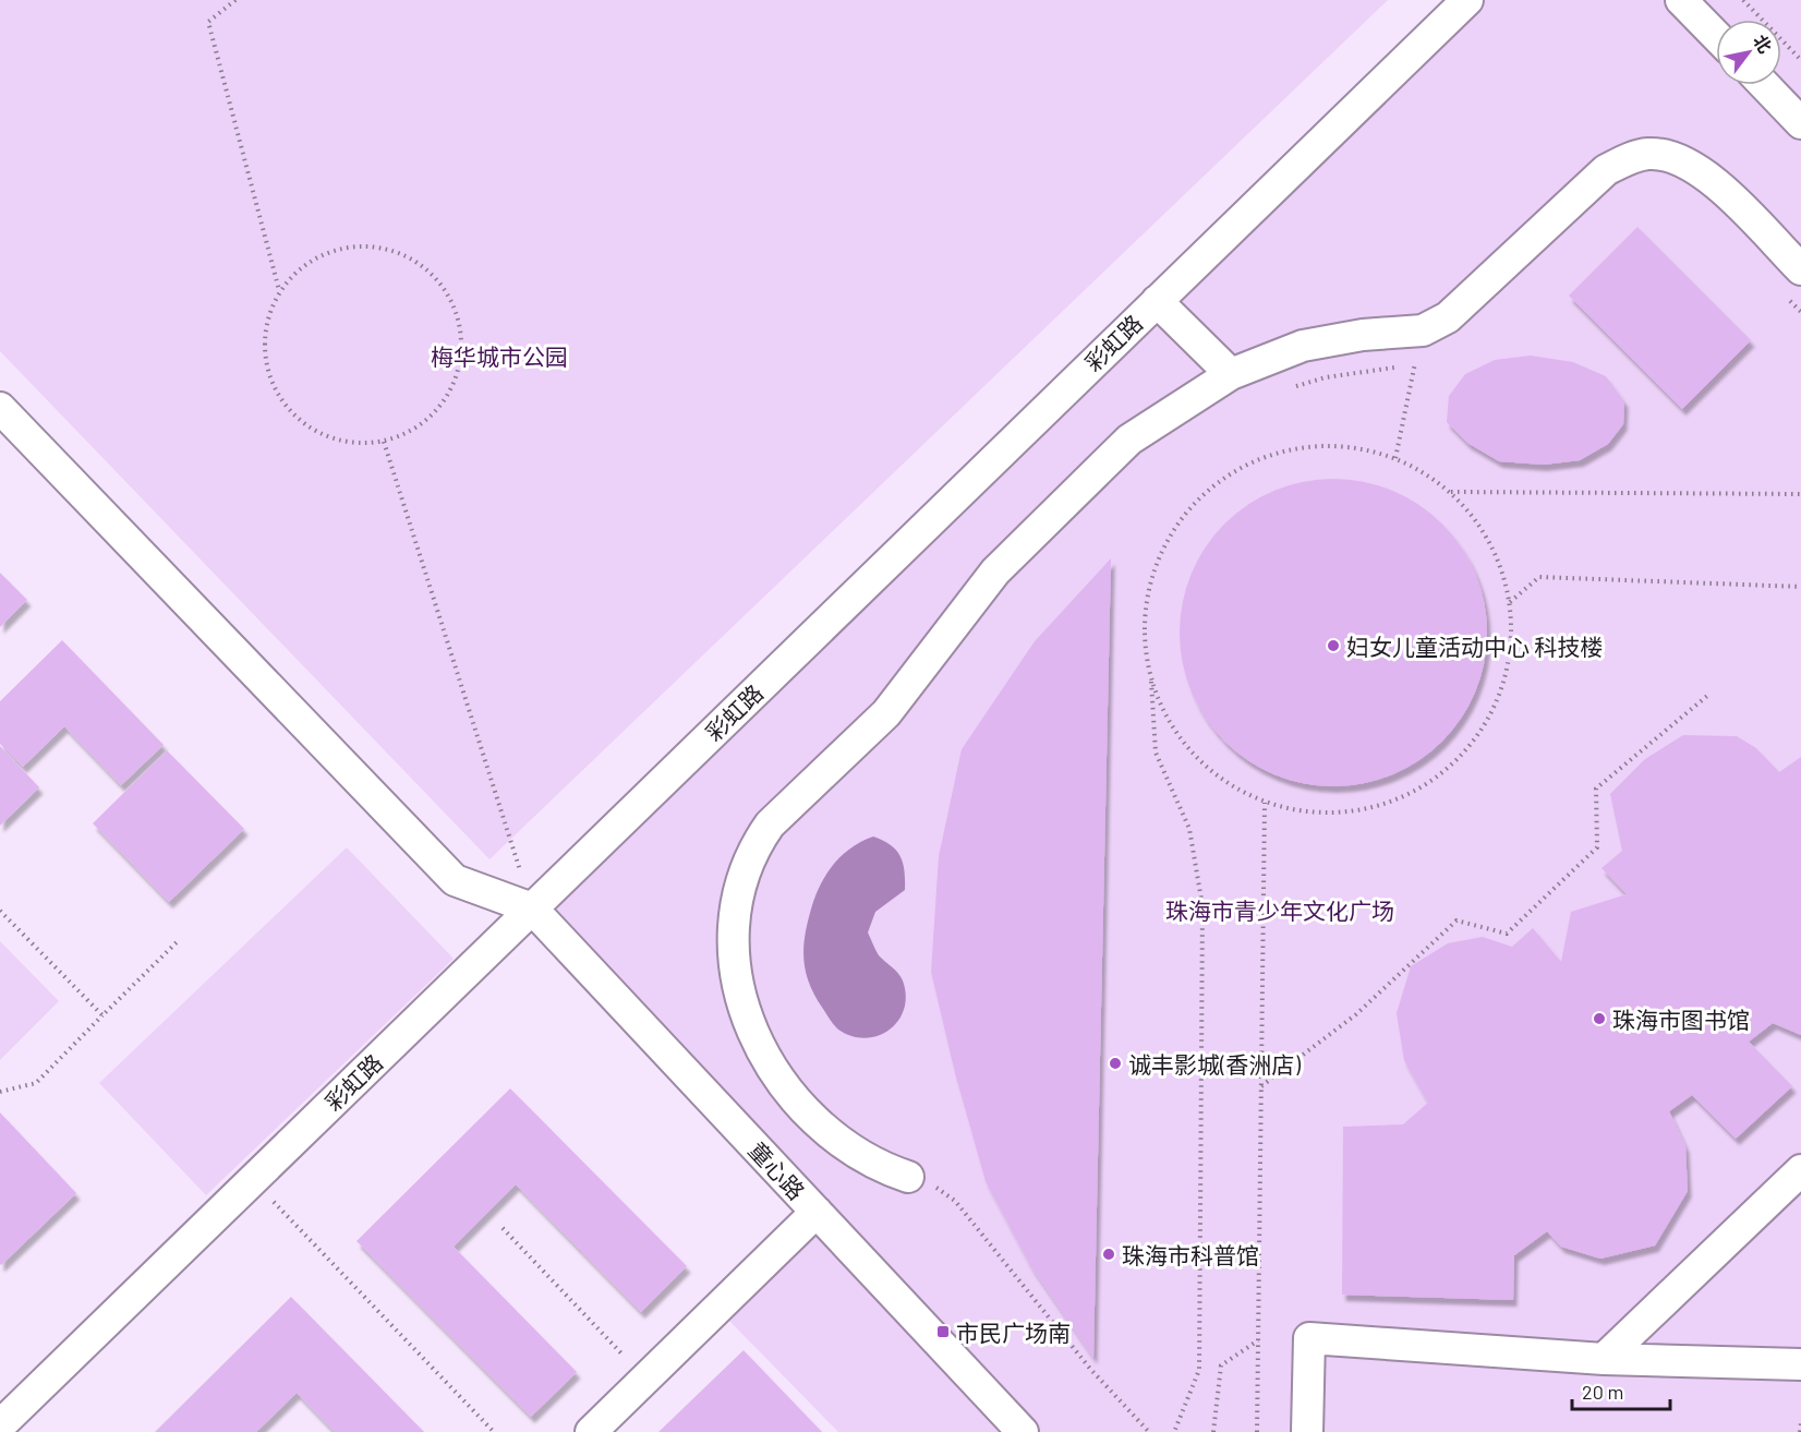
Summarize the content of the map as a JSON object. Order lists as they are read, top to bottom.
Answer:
{
  "streets": {
    "street": ["彩虹路", "童心路"]
  },
  "crossings": [
    ["彩虹路", "童心路"]
  ],
  "parks": ["梅华城市公园", "珠海市青少年文化广场"],
  "places": {
    "other": [
      "妇女儿童活动中心 科技楼",
      "珠海市图书馆",
      "诚丰影城(香洲店)",
      "珠海市科普馆"
    ],
    "transit": ["市民广场南"]
  },
  "scale_bar": "20 m",
  "north": "top right"
}
